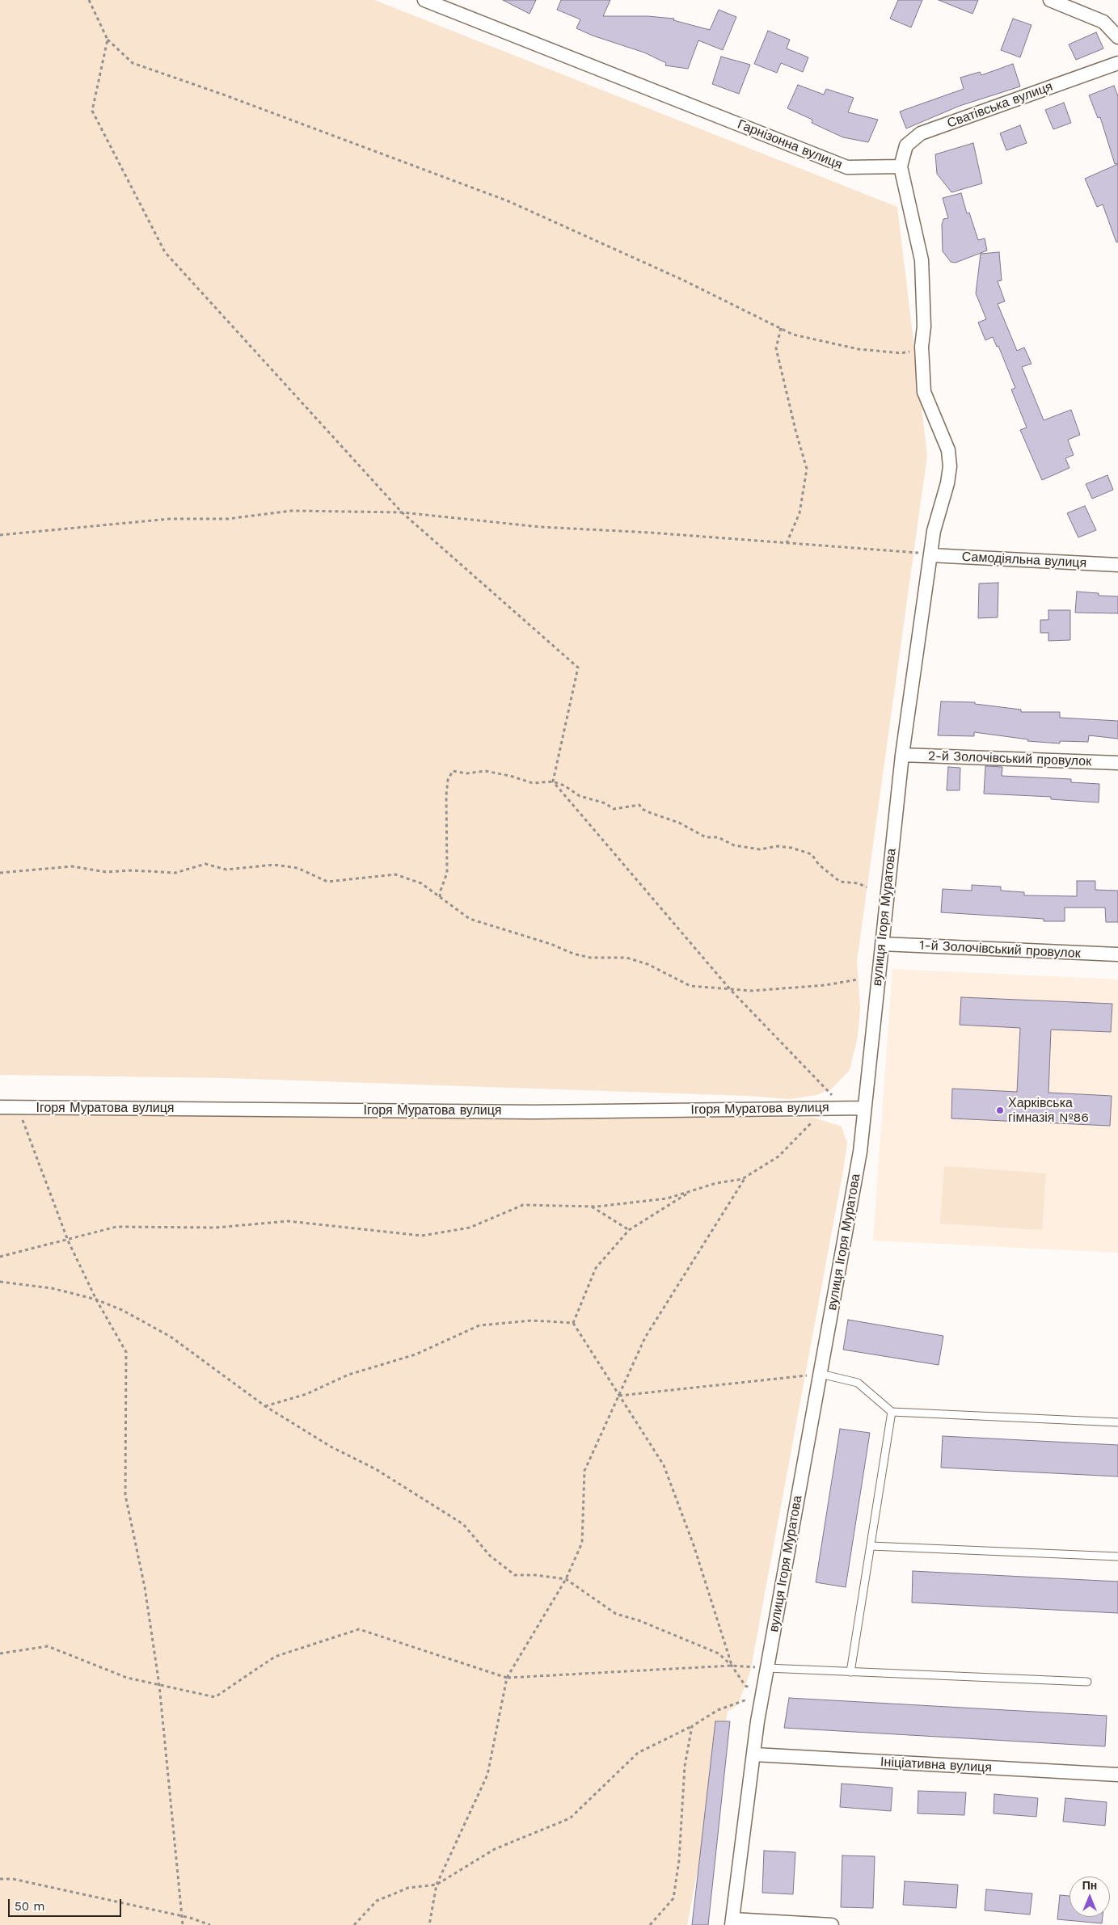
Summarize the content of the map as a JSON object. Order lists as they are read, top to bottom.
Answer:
{
  "streets": {
    "street": [
      "Сватівська вулиця",
      "Гарнізонна вулиця",
      "Самодіяльна вулиця",
      "2-й Золочівський провулок",
      "вулиця Ігоря Муратова",
      "1-й Золочівський провулок",
      "Ігоря Муратова вулиця",
      "Ініціативна вулиця"
    ]
  },
  "crossings": [
    ["Сватівська вулиця", "Гарнізонна вулиця"],
    ["Самодіяльна вулиця", "вулиця Ігоря Муратова"],
    ["2-й Золочівський провулок", "вулиця Ігоря Муратова"],
    ["вулиця Ігоря Муратова", "1-й Золочівський провулок"],
    ["вулиця Ігоря Муратова", "Ігоря Муратова вулиця"],
    ["вулиця Ігоря Муратова", "Ініціативна вулиця"]
  ],
  "places": ["Харківська гімназія №86"],
  "scale_bar": "50 m",
  "north": "top"
}
